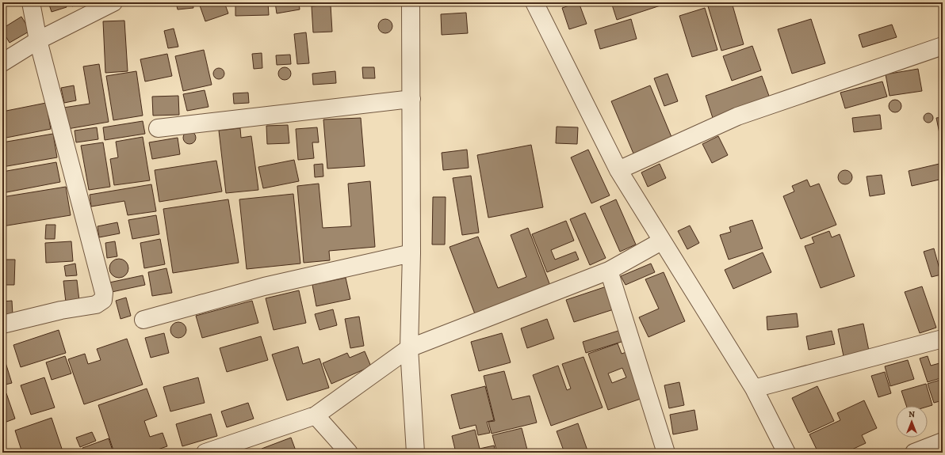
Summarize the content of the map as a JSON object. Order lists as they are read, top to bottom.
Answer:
{
  "north": "top"
}
